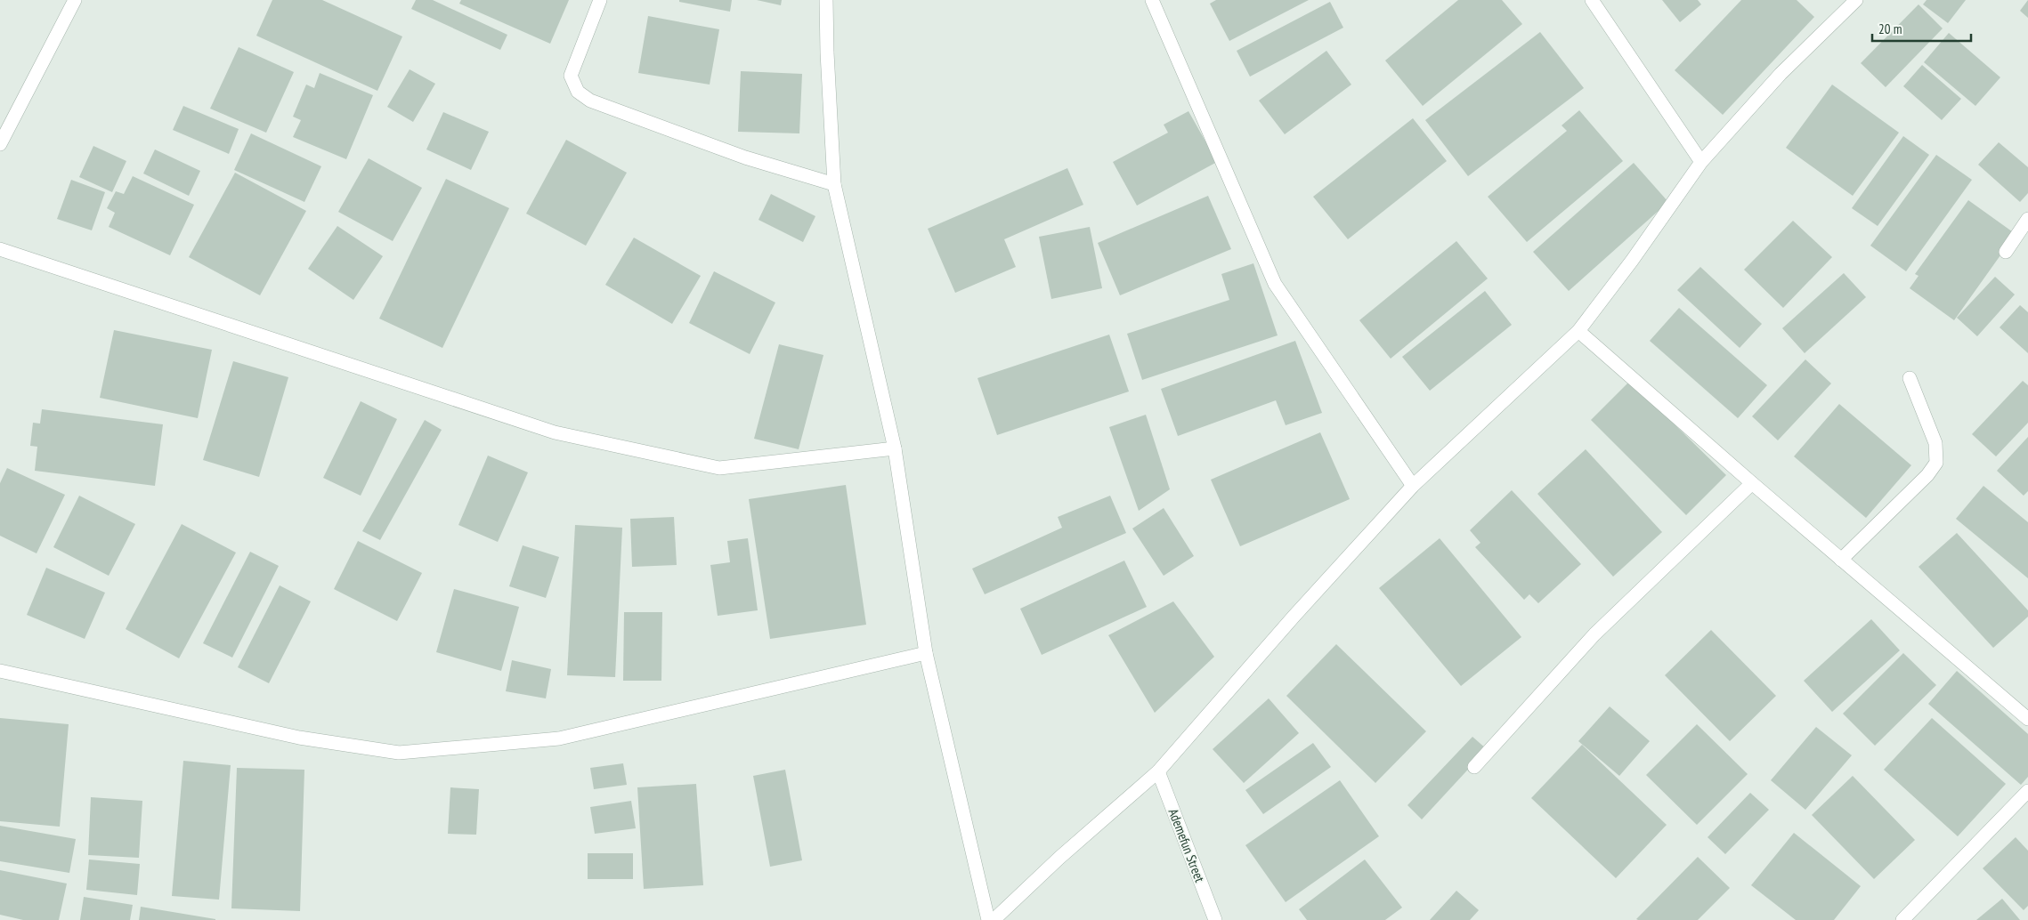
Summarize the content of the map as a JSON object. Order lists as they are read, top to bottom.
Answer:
{
  "streets": {
    "street": ["Ademefun Street"]
  },
  "scale_bar": "20 m"
}
